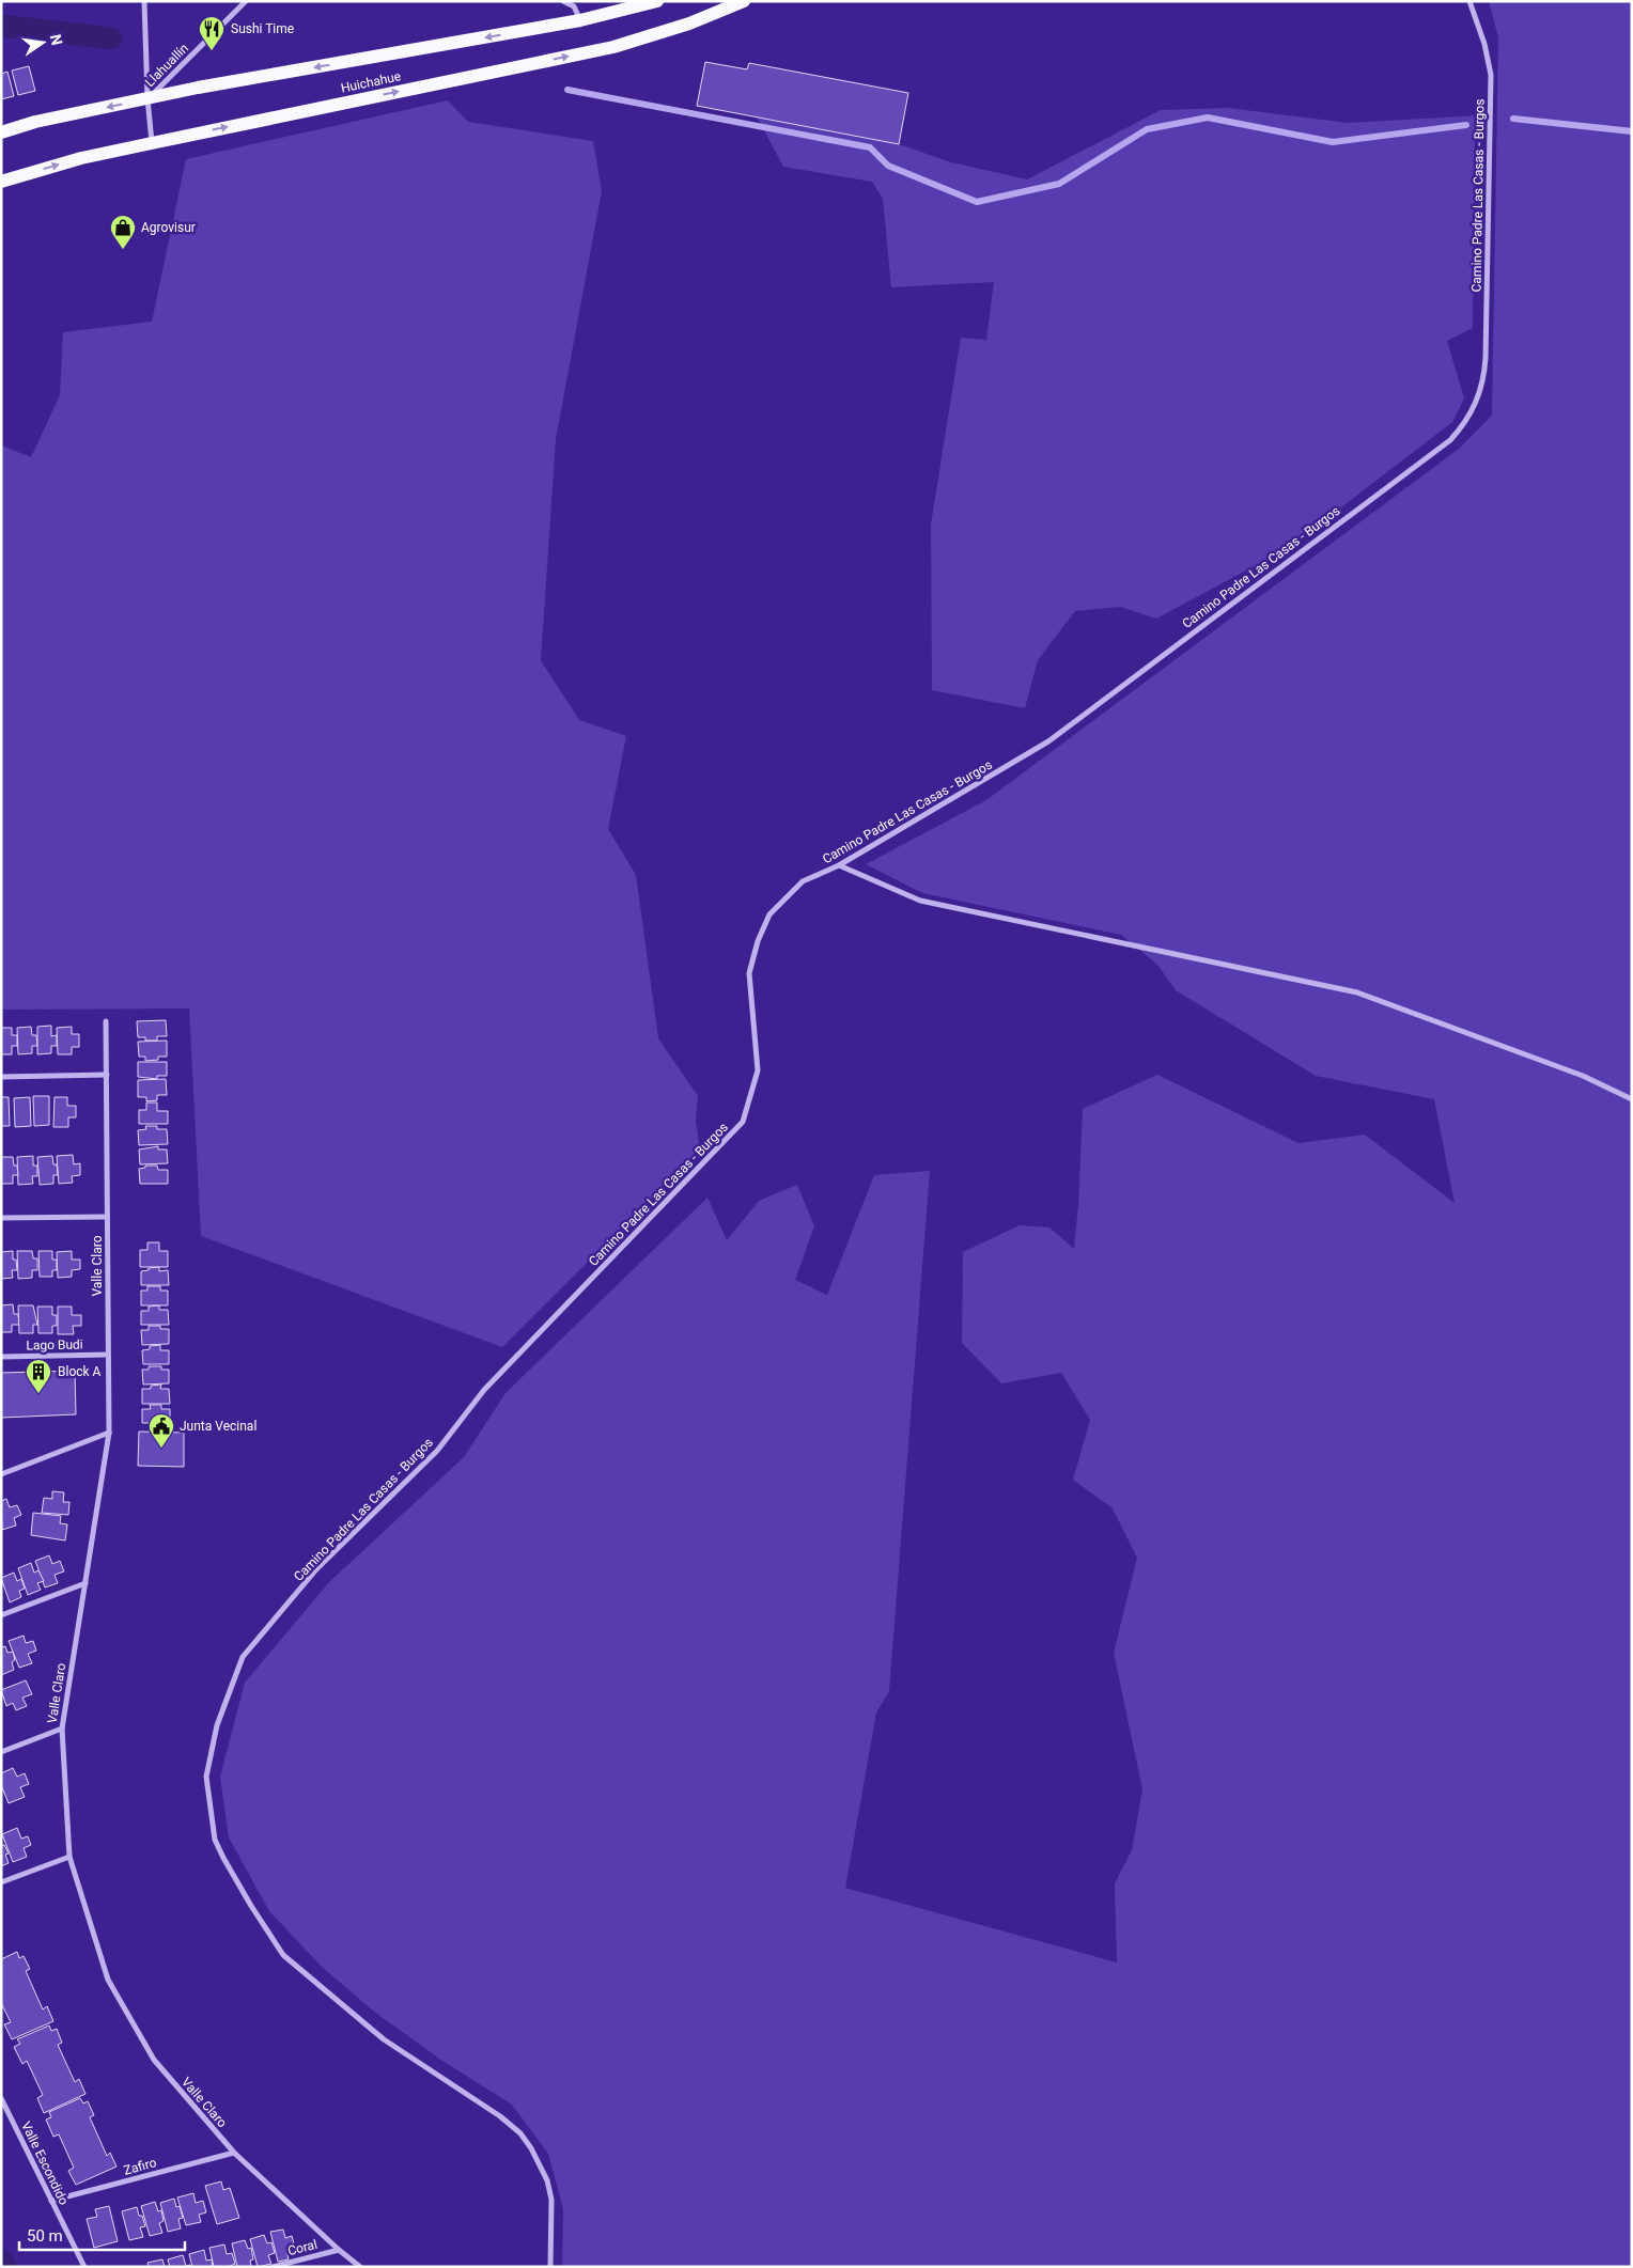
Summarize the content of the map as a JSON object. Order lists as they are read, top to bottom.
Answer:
{
  "streets": {
    "main road": ["Huichahue"],
    "street": [
      "Llahuallín",
      "Camino Padre Las Casas - Burgos",
      "Valle Claro",
      "Lago Budi",
      "Valle Escondido",
      "Zafiro",
      "Coral"
    ]
  },
  "crossings": [
    ["Llahuallín", "Huichahue"],
    ["Valle Claro", "Lago Budi"],
    ["Valle Claro", "Zafiro"],
    ["Valle Claro", "Coral"],
    ["Valle Escondido", "Zafiro"]
  ],
  "places": {
    "restaurant": ["Sushi Time"],
    "shop": ["Agrovisur"],
    "building": ["Block A"],
    "public building": ["Junta Vecinal"]
  },
  "scale_bar": "50 m",
  "north": "right"
}
